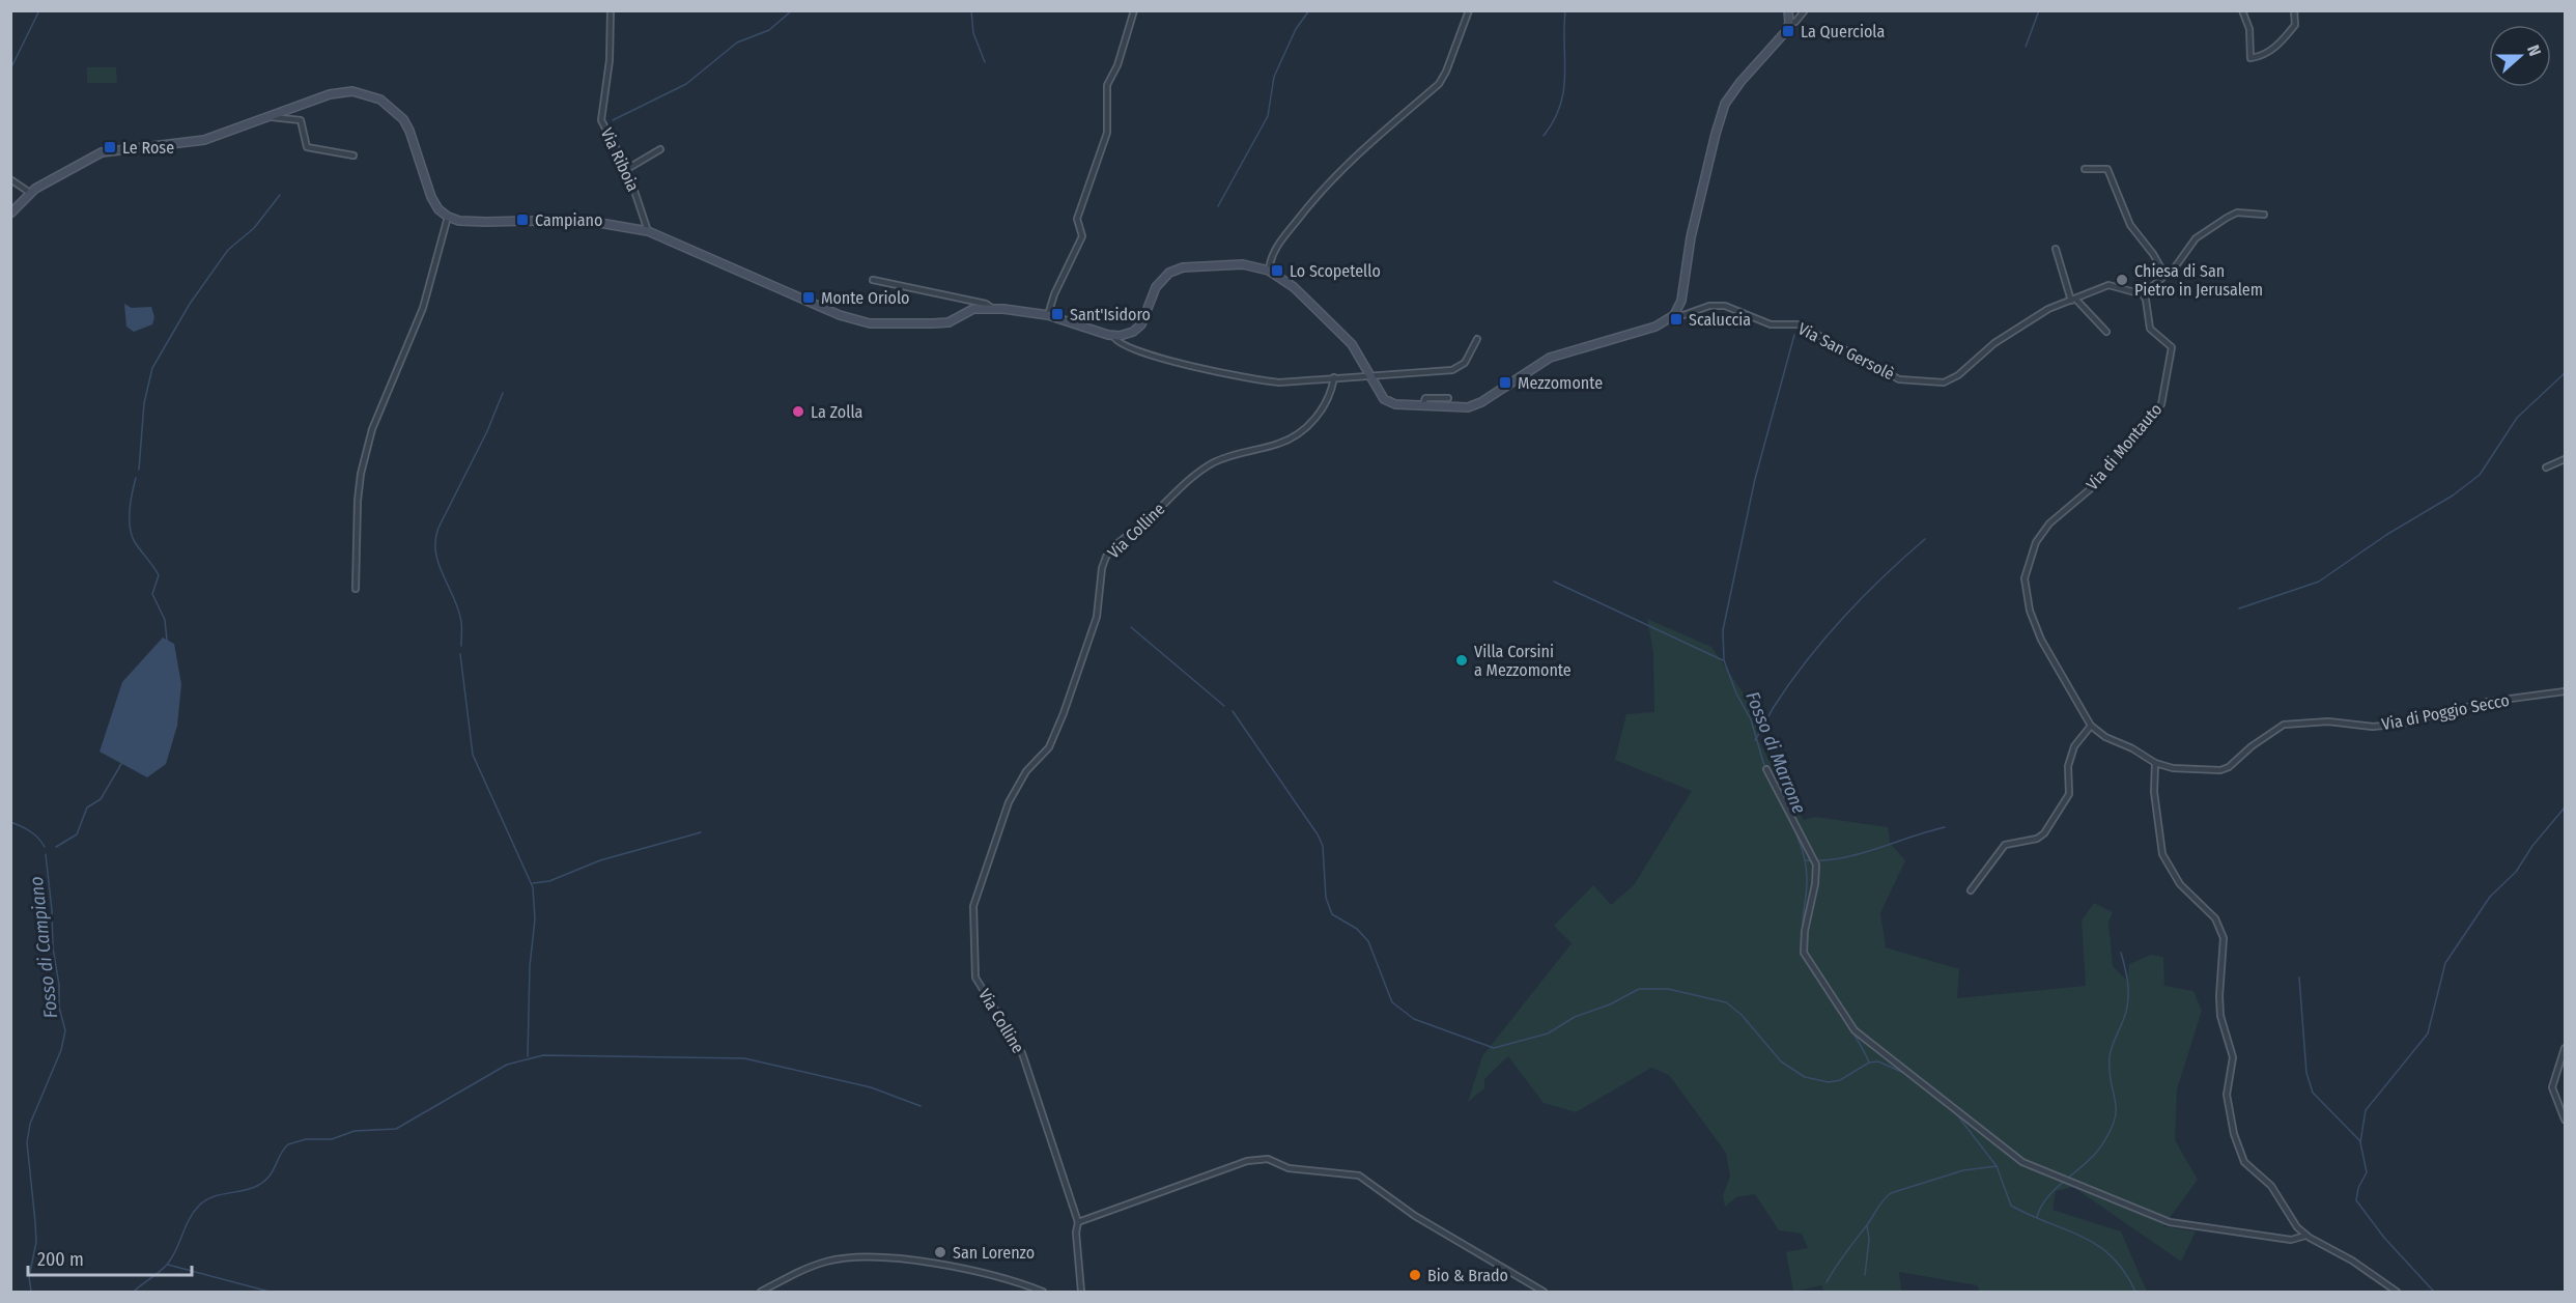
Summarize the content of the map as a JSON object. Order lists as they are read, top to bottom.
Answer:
{
  "streets": {
    "street": [
      "Via Riboia",
      "Via San Gersolè",
      "Via di Montauto",
      "Via Colline",
      "Via di Poggio Secco"
    ]
  },
  "crossings": [
    ["Via San Gersolè", "Via di Montauto"],
    ["Via di Montauto", "Via di Poggio Secco"]
  ],
  "water": ["Fosso di Marrone", "Fosso di Campiano"],
  "places": {
    "transit": [
      "La Querciola",
      "Le Rose",
      "Campiano",
      "Lo Scopetello",
      "Monte Oriolo",
      "Sant'Isidoro",
      "Scaluccia",
      "Mezzomonte"
    ],
    "other": [
      "Chiesa di San Pietro in Jerusalem",
      "La Zolla",
      "Villa Corsini a Mezzomonte",
      "San Lorenzo",
      "Bio & Brado"
    ]
  },
  "scale_bar": "200 m",
  "north": "right"
}
